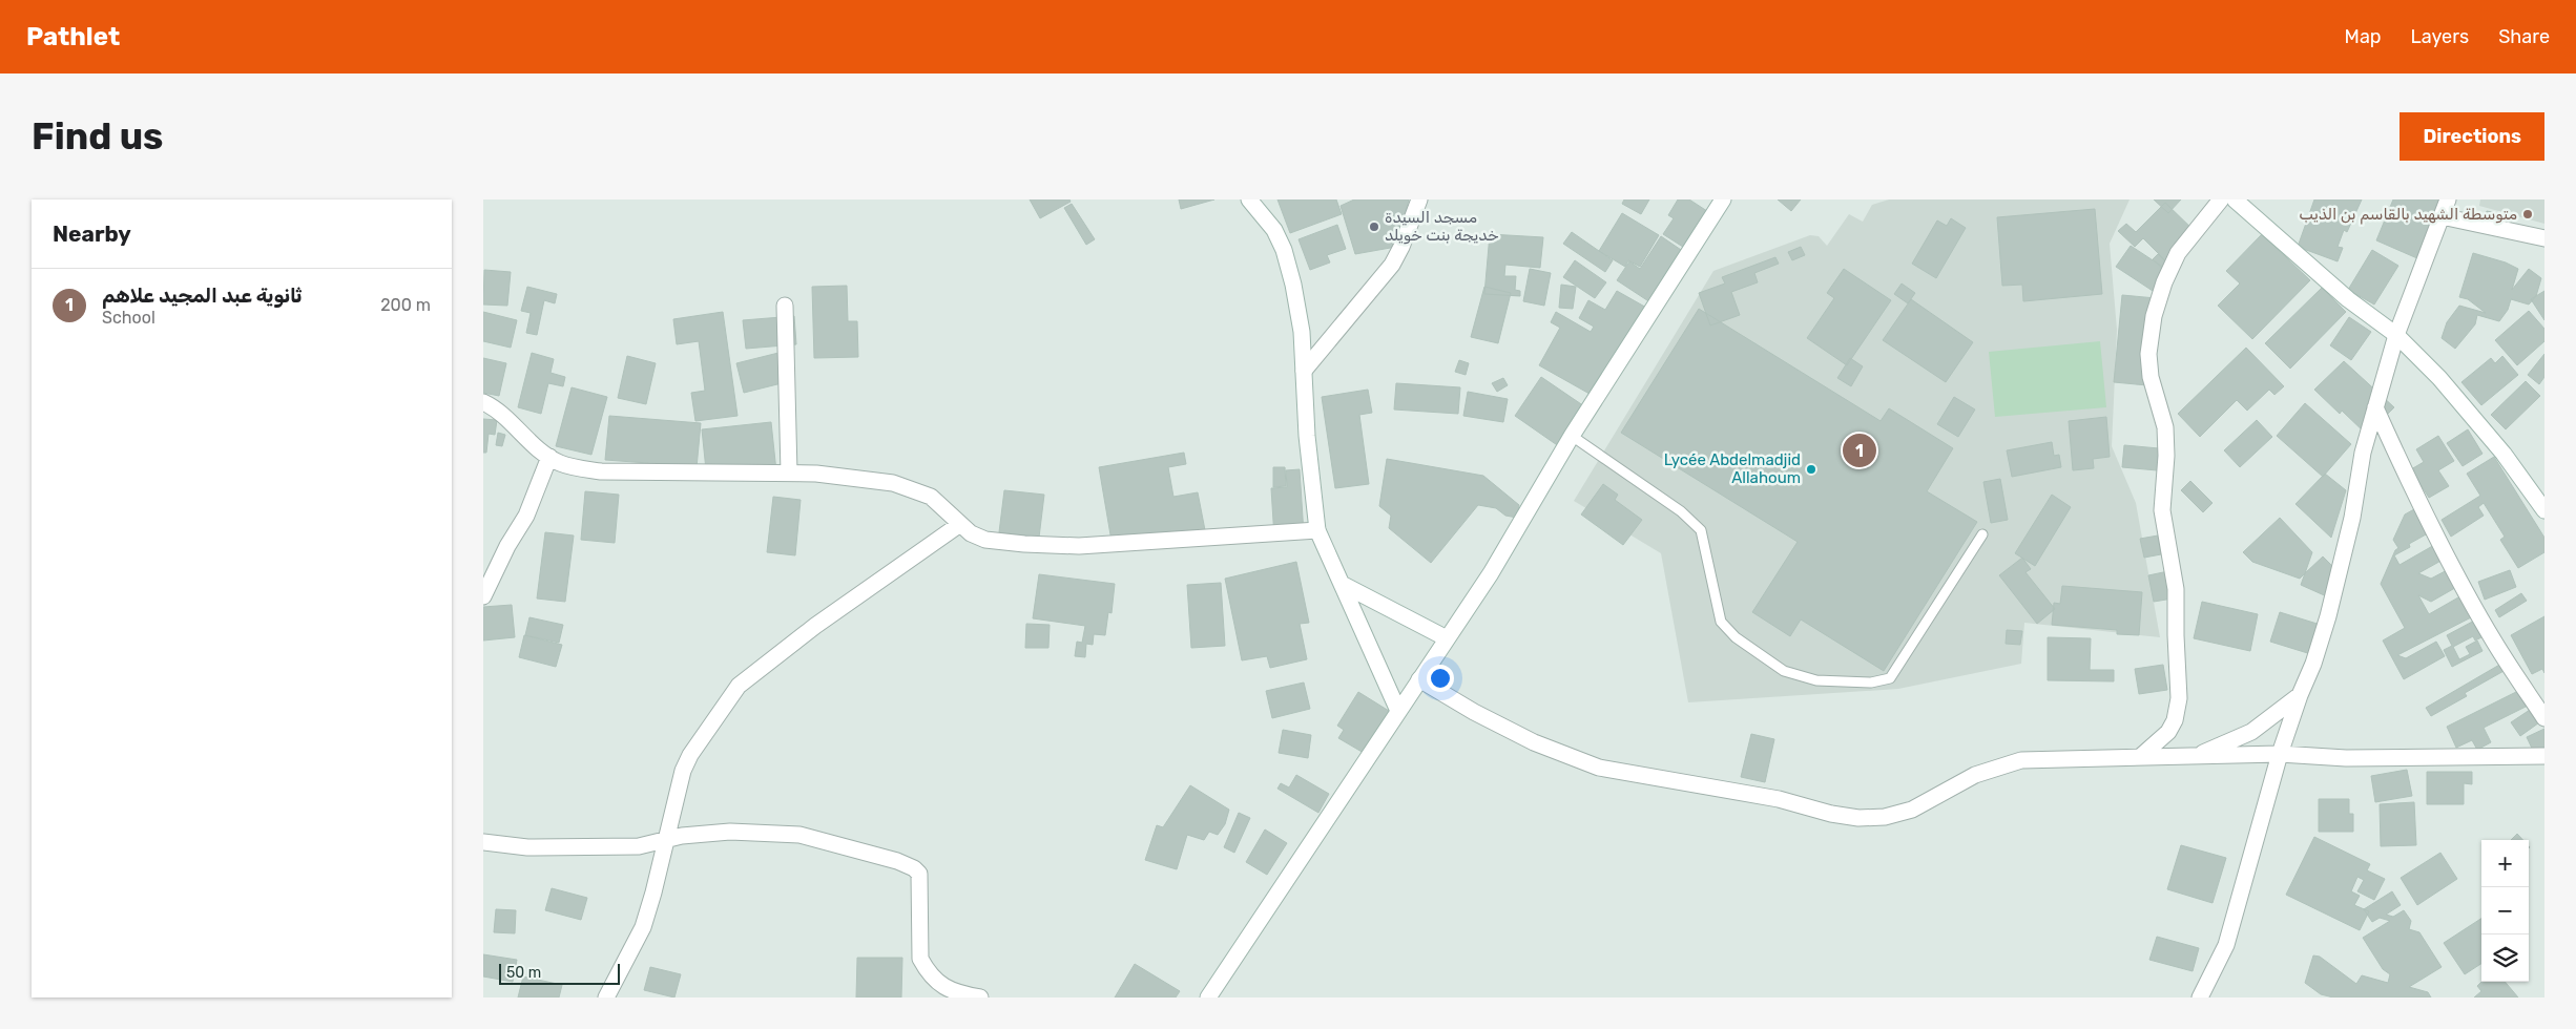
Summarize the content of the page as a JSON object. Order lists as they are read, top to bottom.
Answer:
{
  "places": ["متوسطة الشهيد بالقاسم بن الذيب", "مسجد السيدة خديجة بنت خويلد", "Lycée Abdelmadjid Allahoum"],
  "scale_bar": "50 m",
  "page": {
    "header": "Pathlet",
    "nav": ["Map", "Layers", "Share"],
    "buttons": "Directions",
    "title": "Find us",
    "heading": "Nearby",
    "list": [
      {
        "mark": "1",
        "name": "ثانوية عبد المجيد علاهم",
        "note": "School",
        "value": "200 m"
      }
    ],
    "pins": "1",
    "map_buttons": ["+", "−"],
    "scale": "50 m"
  }
}
